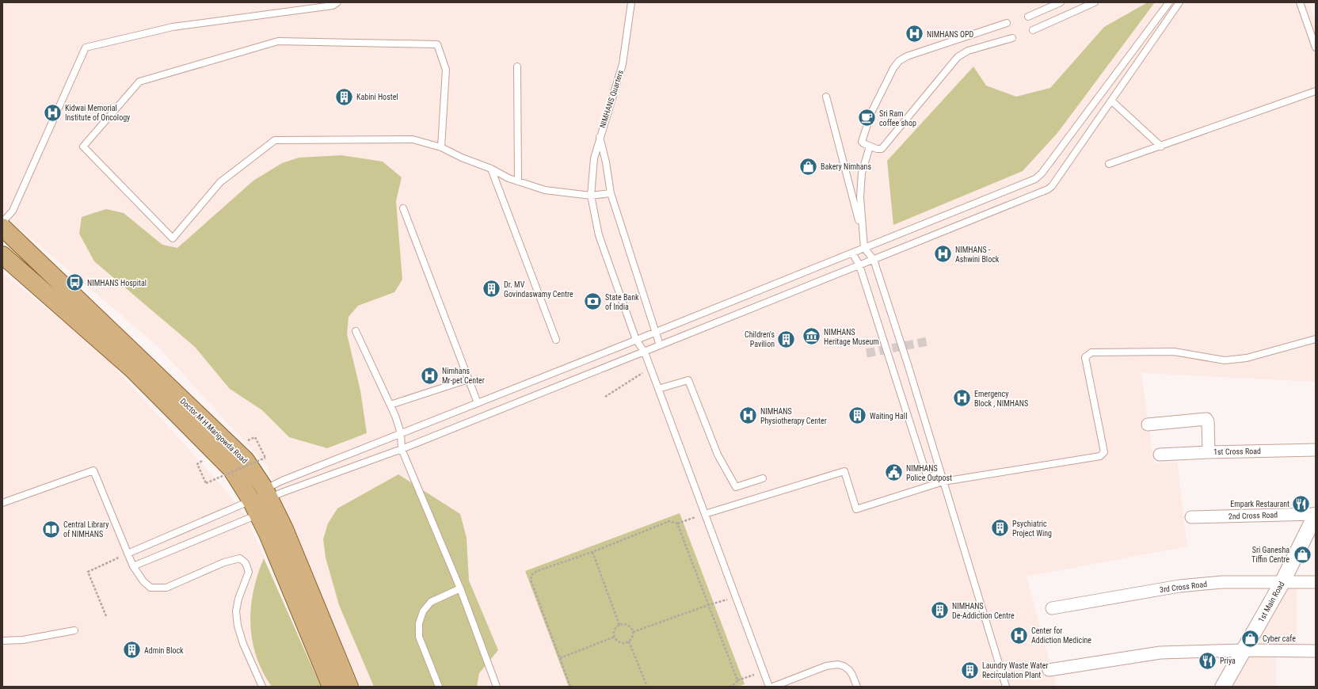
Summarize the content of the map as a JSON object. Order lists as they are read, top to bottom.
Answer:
{
  "streets": {
    "main road": ["Doctor M H Marigowda Road"],
    "street": [
      "1st Cross Road",
      "2nd Cross Road",
      "3rd Cross Road",
      "1st Main Road"
    ],
    "lane": ["NIMHANS Quarters"]
  },
  "crossings": [
    ["2nd Cross Road", "1st Main Road"],
    ["3rd Cross Road", "1st Main Road"]
  ],
  "places": {
    "hospital": [
      "NIMHANS OPD",
      "Kidwai Memorial Institute of Oncology",
      "NIMHANS - Ashwini Block",
      "Nimhans Mr-pet Center",
      "Emergency Block , NIMHANS",
      "NIMHANS Physiotherapy Center",
      "Center for Addiction Medicine"
    ],
    "building": [
      "Kabini Hostel",
      "Dr. MV Govindaswamy Centre",
      "Children's Pavilion",
      "Waiting Hall",
      "Psychiatric Project Wing",
      "NIMHANS De-Addiction Centre",
      "Admin Block",
      "Laundry Waste Water Recirculation Plant"
    ],
    "cafe": ["Sri Ram coffee shop"],
    "shop": ["Bakery Nimhans", "Sri Ganesha Tiffin Centre", "Cyber cafe"],
    "bus stop": ["NIMHANS Hospital"],
    "bank": ["State Bank of India"],
    "museum": ["NIMHANS Heritage Museum"],
    "public building": ["NIMHANS Police Outpost"],
    "restaurant": ["Empark Restaurant", "Priya"],
    "library": ["Central Library of NIMHANS"]
  }
}
